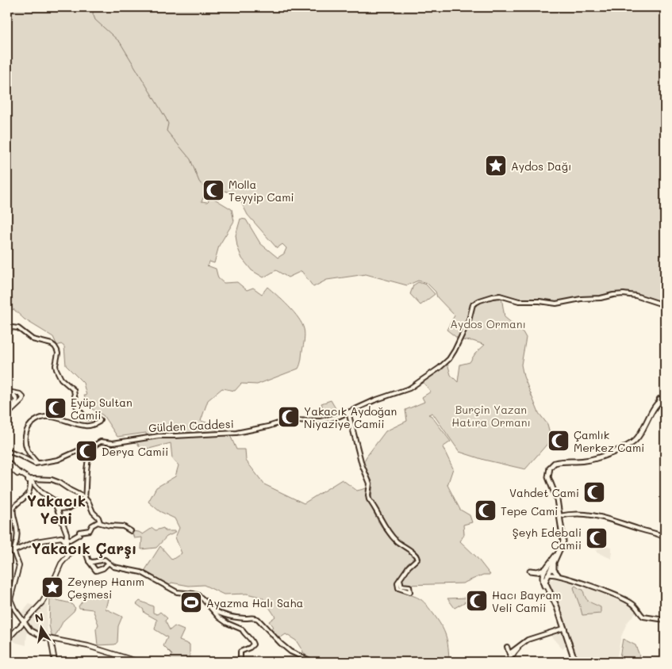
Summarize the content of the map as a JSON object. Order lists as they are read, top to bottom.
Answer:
{
  "streets": {
    "street": ["Gülden Caddesi"]
  },
  "districts": ["Yakacık Yeni", "Yakacık Çarşı"],
  "parks": ["Aydos Ormanı", "Burçin Yazan Hatıra Ormanı"],
  "places": {
    "place": ["Aydos Dağı", "Zeynep Hanım Çeşmesi"],
    "mosque": [
      "Molla Teyyip Cami",
      "Eyüp Sultan Camii",
      "Yakacık Aydoğan Niyaziye Camii",
      "Çamlık Merkez Cami",
      "Derya Camii",
      "Vahdet Cami",
      "Tepe Cami",
      "Şeyh Edebali Camii",
      "Hacı Bayram Veli Camii"
    ],
    "sports": ["Ayazma Halı Saha"]
  },
  "north": "top"
}
